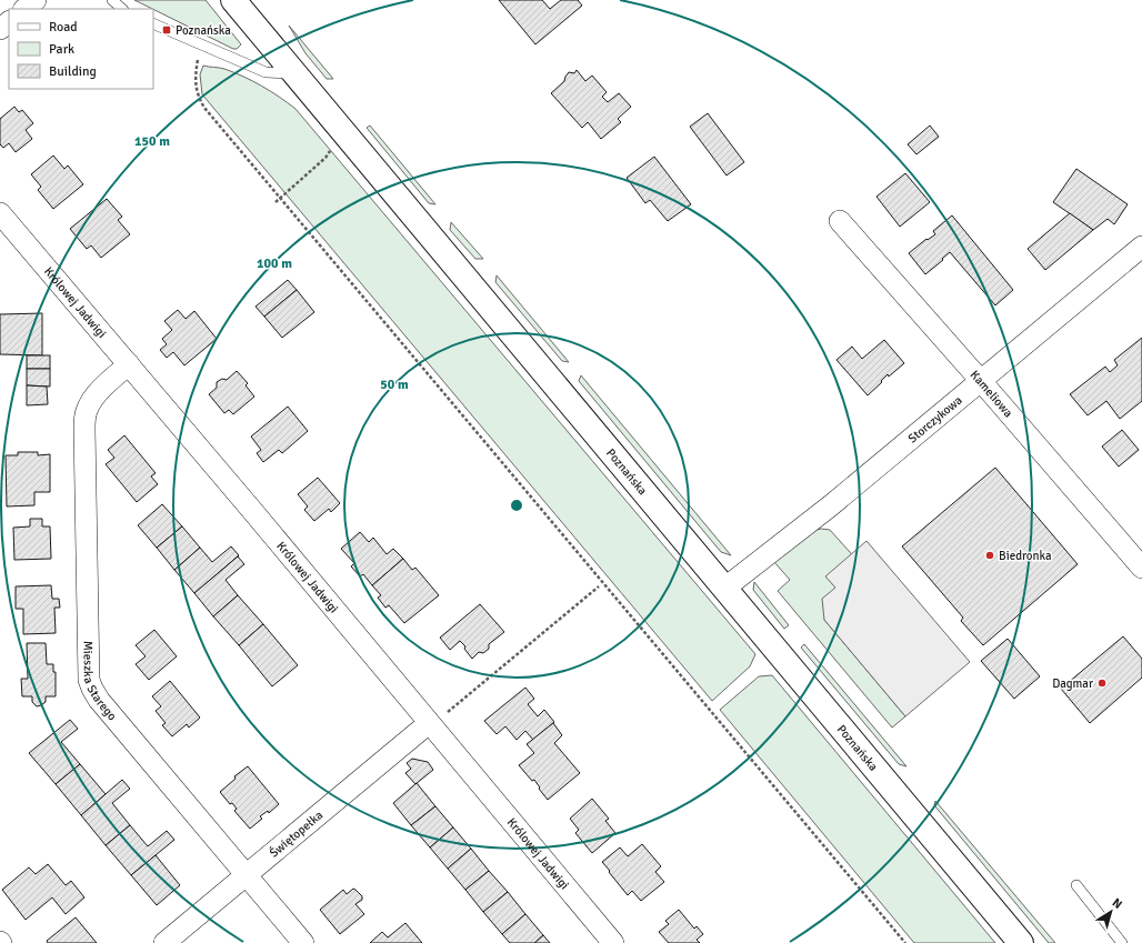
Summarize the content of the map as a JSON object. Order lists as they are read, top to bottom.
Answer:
{
  "streets": {
    "main road": ["Poznańska"],
    "street": [
      "Królowej Jadwigi",
      "Kameliowa",
      "Storczykowa",
      "Mieszka Starego",
      "Świętopełka"
    ]
  },
  "crossings": [
    ["Królowej Jadwigi", "Mieszka Starego"],
    ["Królowej Jadwigi", "Świętopełka"],
    ["Kameliowa", "Storczykowa"],
    ["Storczykowa", "Poznańska"],
    ["Mieszka Starego", "Świętopełka"]
  ],
  "places": {
    "transit": ["Poznańska"],
    "other": ["Biedronka", "Dagmar"]
  },
  "legend": ["Road", "Park", "Building"],
  "north": "top right",
  "rings": ["150 m", "100 m", "50 m"]
}
